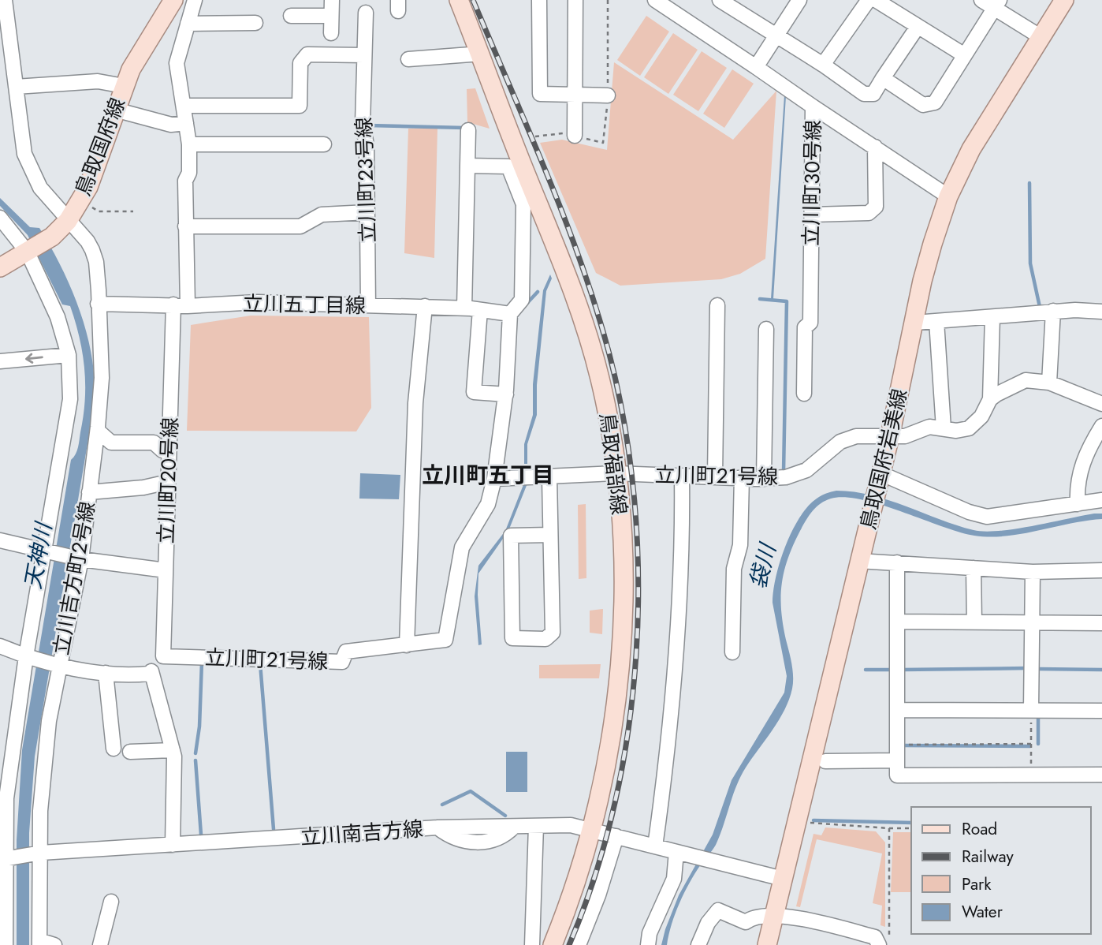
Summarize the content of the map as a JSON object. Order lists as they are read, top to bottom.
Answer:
{
  "streets": {
    "main road": ["鳥取国府線", "鳥取国府岩美線", "鳥取福部線"],
    "street": [
      "立川町23号線",
      "立川町30号線",
      "立川五丁目線",
      "立川町21号線",
      "立川町20号線",
      "立川吉方町2号線",
      "立川南吉方線"
    ]
  },
  "crossings": [
    ["鳥取国府線", "立川吉方町2号線"],
    ["立川町23号線", "立川五丁目線"],
    ["立川町30号線", "鳥取国府岩美線"],
    ["立川五丁目線", "立川町20号線"],
    ["立川五丁目線", "立川吉方町2号線"],
    ["鳥取国府岩美線", "立川町21号線"],
    ["鳥取国府岩美線", "立川南吉方線"],
    ["鳥取福部線", "立川町21号線"],
    ["鳥取福部線", "立川南吉方線"],
    ["立川町21号線", "立川町20号線"],
    ["立川吉方町2号線", "立川南吉方線"]
  ],
  "districts": ["立川町五丁目"],
  "water": ["天神川", "袋川"],
  "legend": [
    "Road",
    "Railway",
    "Park",
    "Water"
  ]
}
